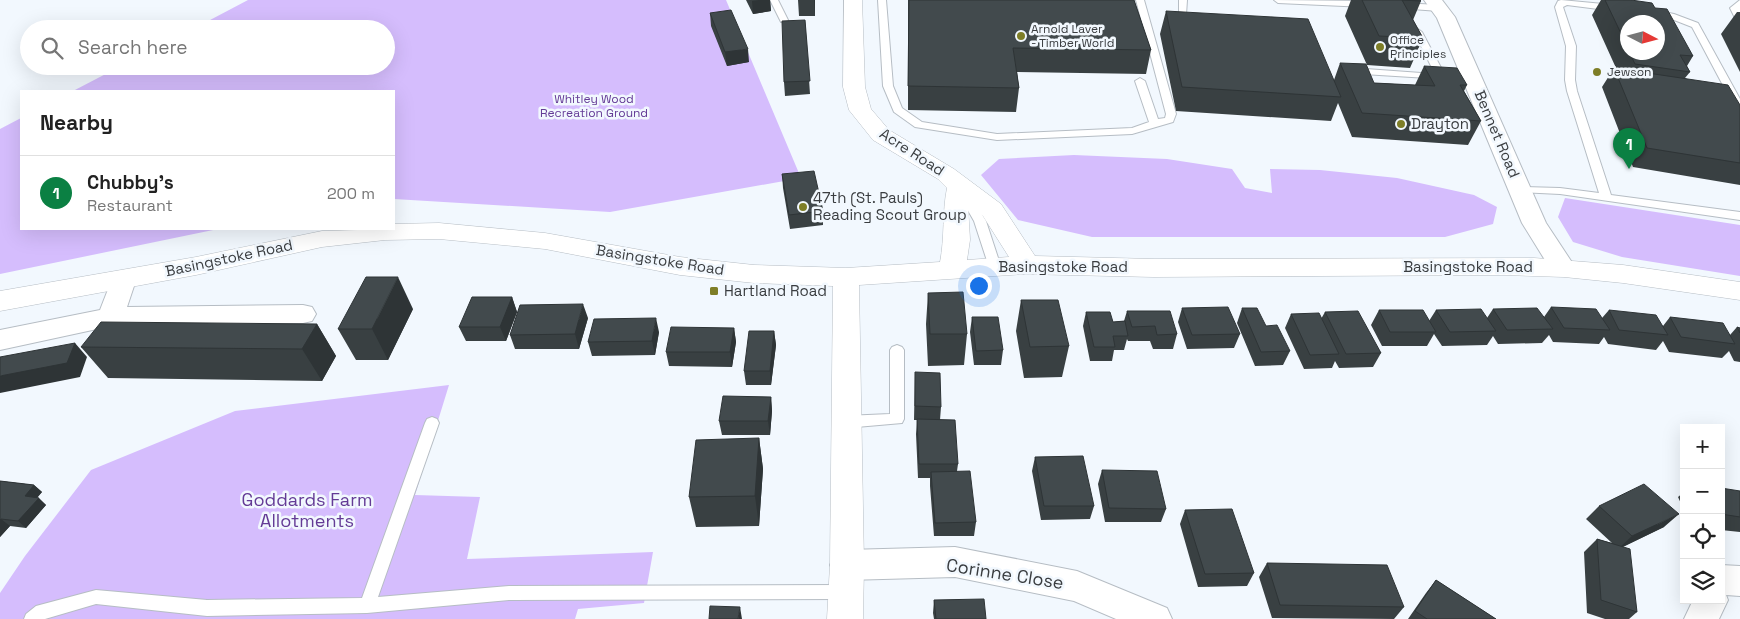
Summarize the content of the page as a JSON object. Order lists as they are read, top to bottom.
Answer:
{
  "streets": {
    "main road": ["Acre Road", "Basingstoke Road"],
    "street": ["Bennet Road", "Corinne Close"]
  },
  "crossings": [
    ["Bennet Road", "Basingstoke Road"],
    ["Acre Road", "Basingstoke Road"]
  ],
  "parks": ["Whitley Wood Recreation Ground", "Goddards Farm Allotments"],
  "places": {
    "other": [
      "Arnold Laver - Timber World",
      "Office Principles",
      "Jewson",
      "Drayton",
      "47th (St. Pauls) Reading Scout Group"
    ],
    "transit": ["Hartland Road"]
  },
  "north": "right",
  "page": {
    "search": "Search here",
    "heading": "Nearby",
    "pins": "1",
    "list": [
      {
        "mark": "1",
        "name": "Chubby's",
        "note": "Restaurant",
        "value": "200 m"
      }
    ],
    "map_buttons": ["+", "−"]
  }
}
